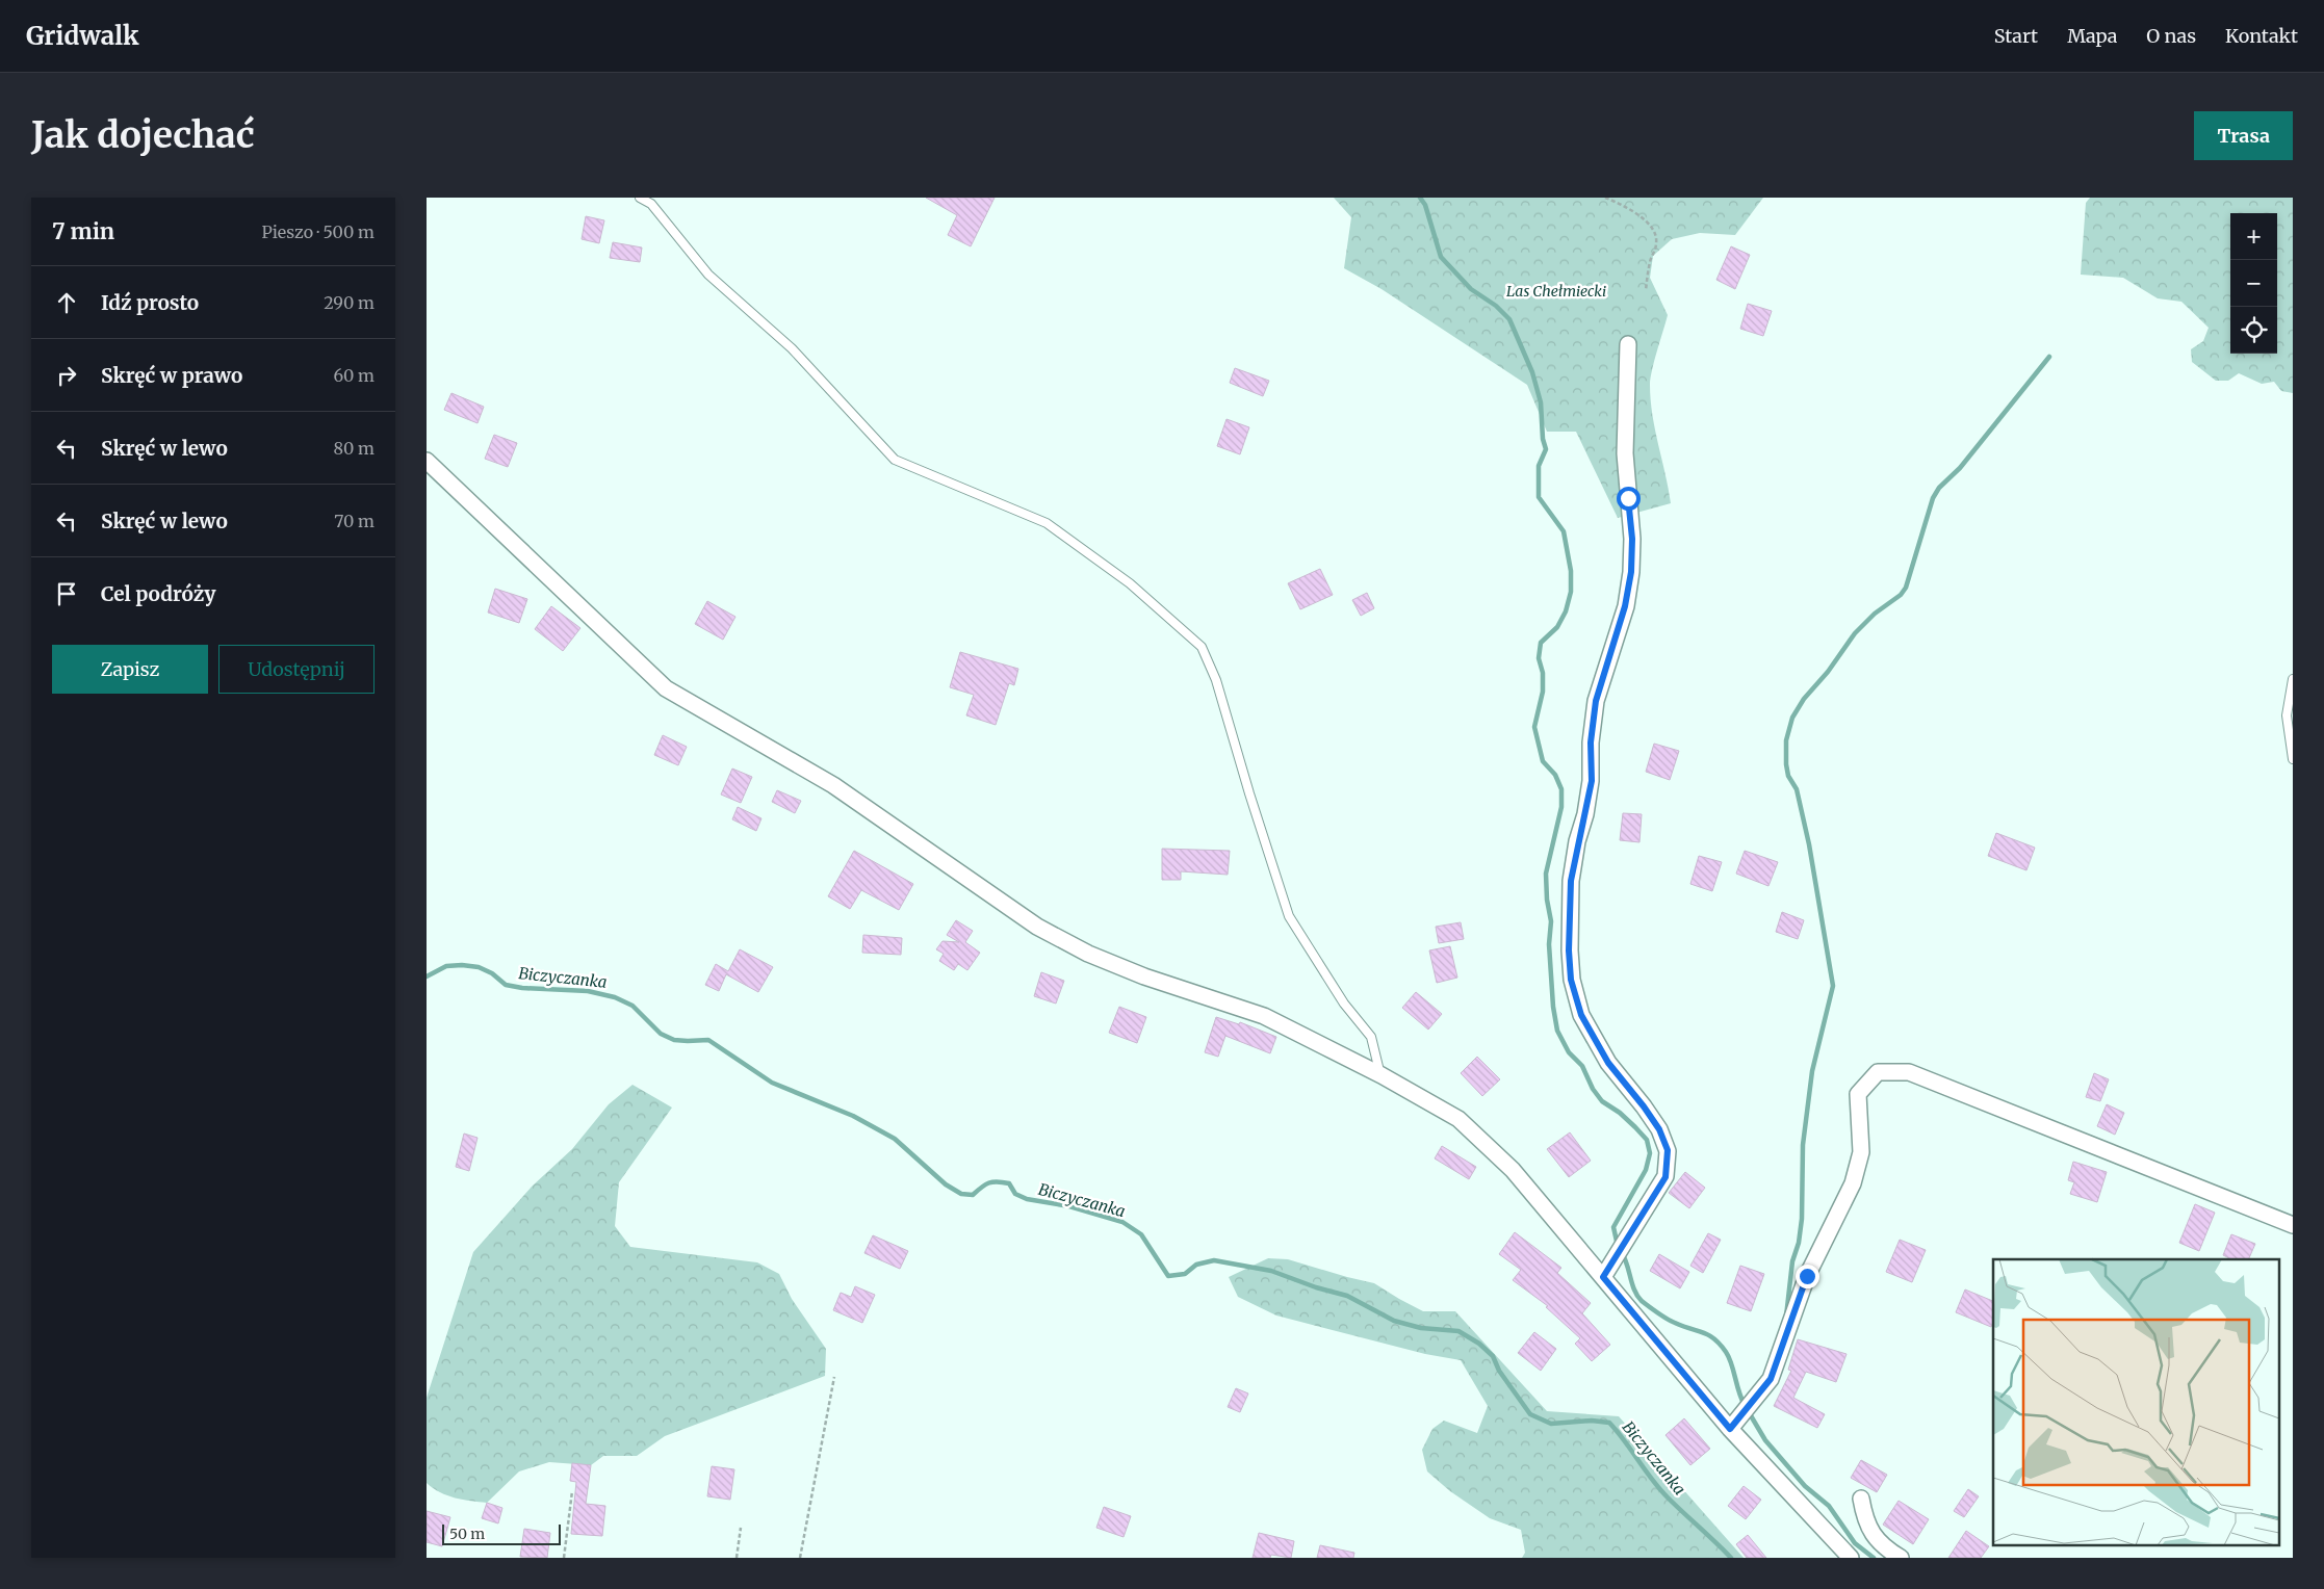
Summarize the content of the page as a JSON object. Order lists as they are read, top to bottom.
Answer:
{
  "water": ["Biczyczanka"],
  "parks": ["Las Chełmiecki"],
  "scale_bar": "50 m",
  "page": {
    "header": "Gridwalk",
    "nav": [
      "Start",
      "Mapa",
      "O nas",
      "Kontakt"
    ],
    "buttons": [
      "Trasa",
      ["Zapisz", "Udostępnij"]
    ],
    "title": "Jak dojechać",
    "heading": ["7 min", "Pieszo · 500 m"],
    "map_buttons": ["+", "−"],
    "list": [
      ["Idź prosto", "290 m"],
      ["Skręć w prawo", "60 m"],
      ["Skręć w lewo", "80 m"],
      ["Skręć w lewo", "70 m"],
      "Cel podróży"
    ],
    "scale": "50 m"
  }
}
